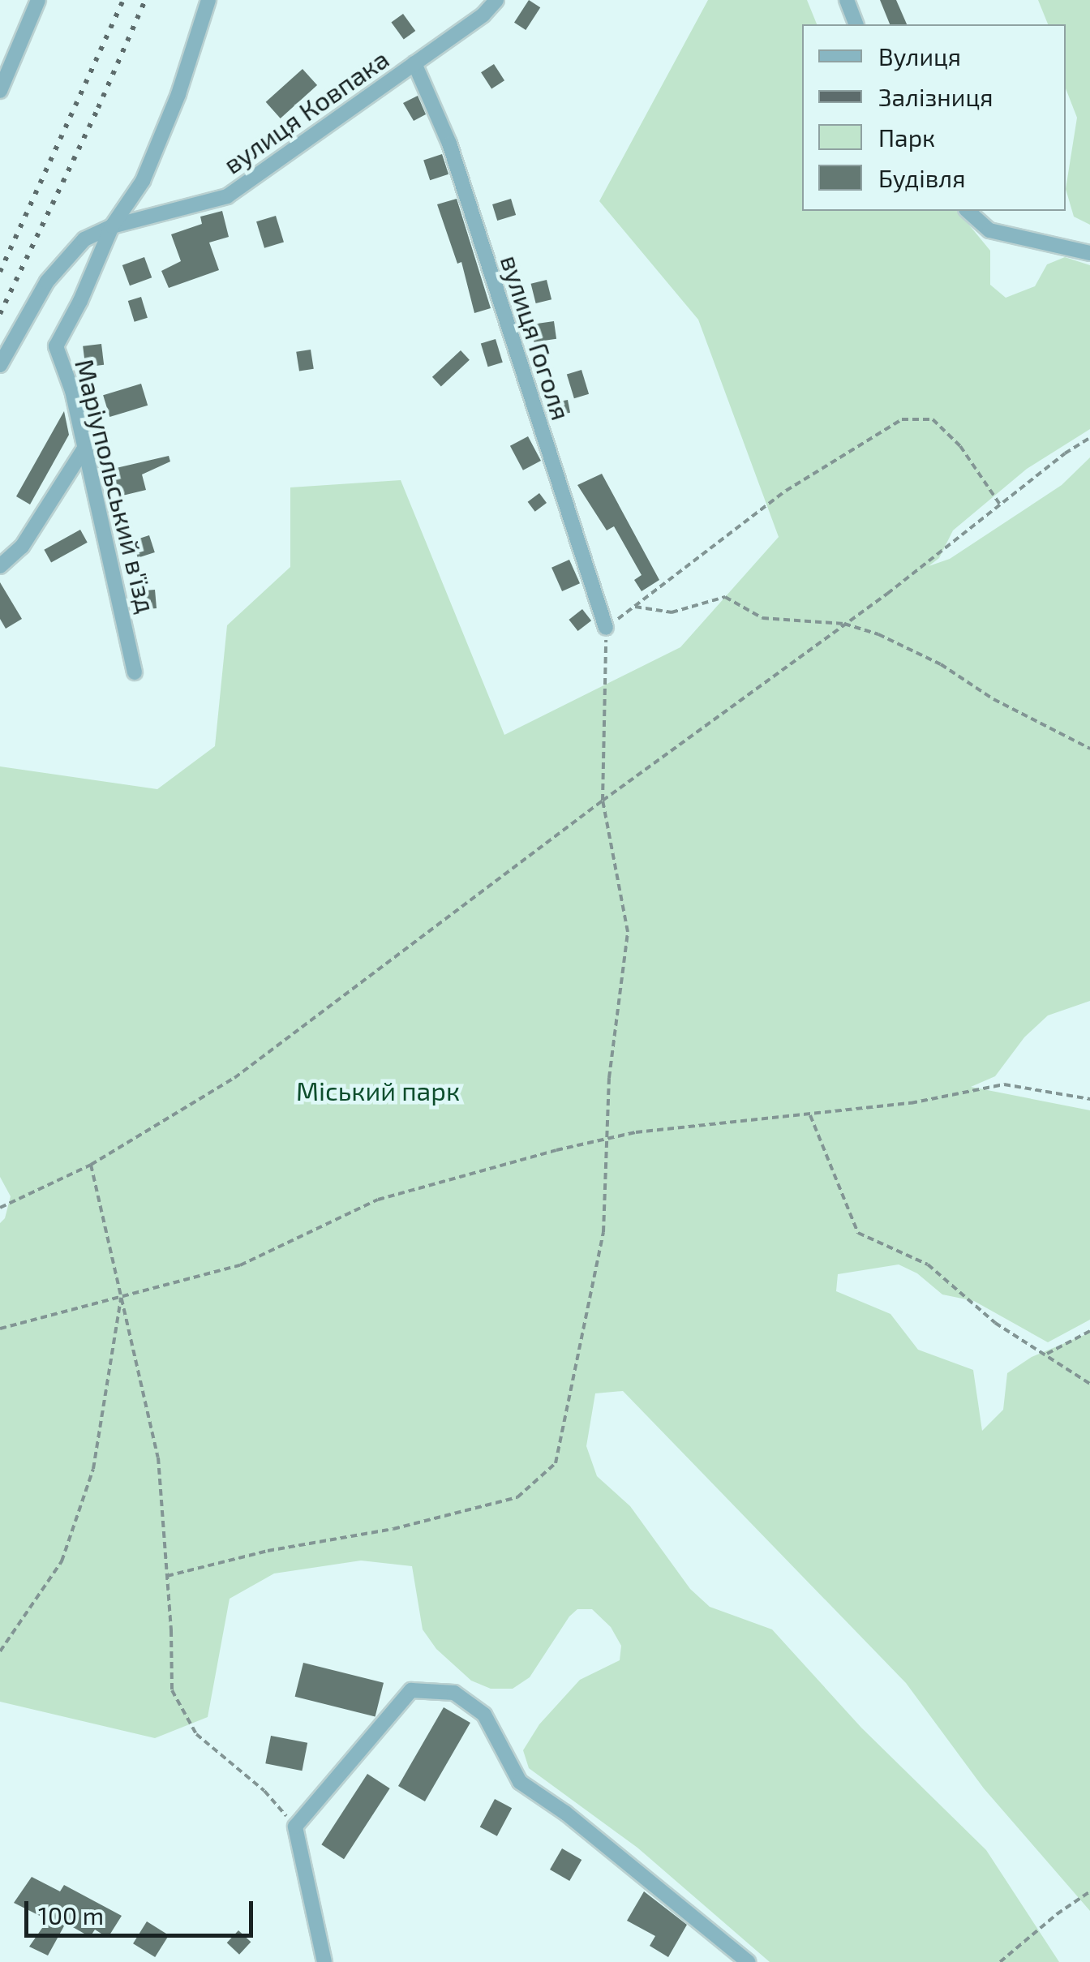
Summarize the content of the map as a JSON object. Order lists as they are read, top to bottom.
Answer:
{
  "streets": {
    "street": ["вулиця Ковпака", "вулиця Гоголя", "Маріупольський в'їзд"]
  },
  "crossings": [
    ["вулиця Ковпака", "вулиця Гоголя"],
    ["вулиця Ковпака", "Маріупольський в'їзд"]
  ],
  "parks": ["Міський парк"],
  "legend": [
    "Вулиця",
    "Залізниця",
    "Парк",
    "Будівля"
  ],
  "scale_bar": "100 m"
}
